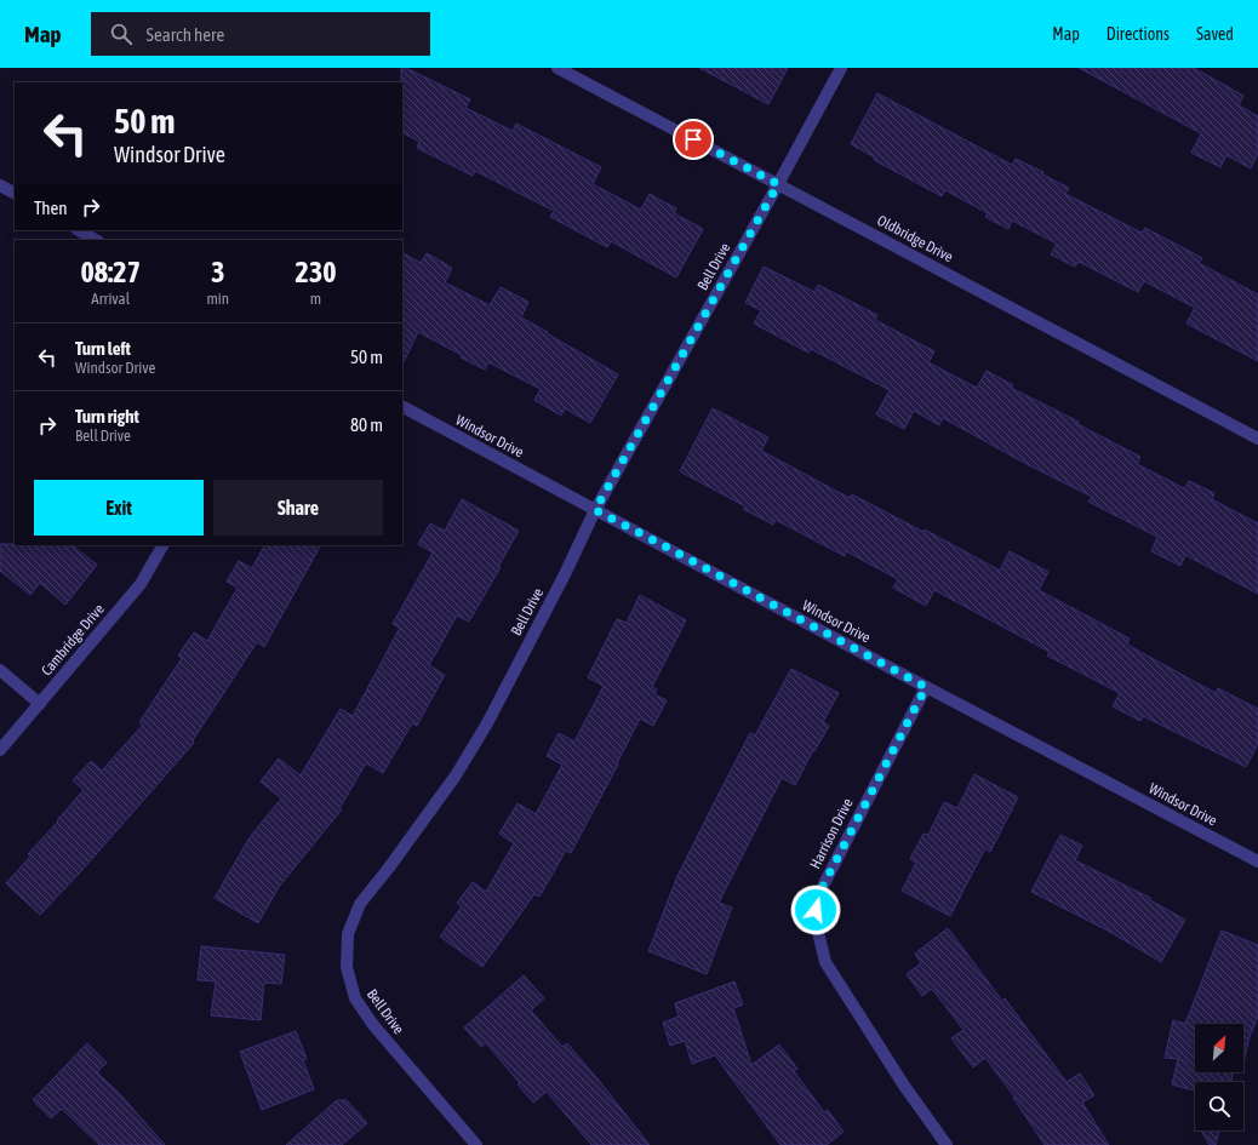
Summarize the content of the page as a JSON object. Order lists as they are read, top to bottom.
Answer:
{
  "streets": {
    "street": [
      "Oldbridge Drive",
      "Bell Drive",
      "Windsor Drive",
      "Cambridge Drive",
      "Harrison Drive"
    ]
  },
  "crossings": [
    ["Oldbridge Drive", "Bell Drive"],
    ["Bell Drive", "Windsor Drive"],
    ["Windsor Drive", "Harrison Drive"]
  ],
  "north": "top right",
  "page": {
    "header": "Map",
    "search": "Search here",
    "nav": ["Map", "Directions", "Saved"],
    "turn": ["50 m", "Windsor Drive"],
    "then": "Then",
    "eta": [
      "08:27",
      "Arrival",
      "3",
      "min",
      "230",
      "m"
    ],
    "list": [
      {
        "name": "Turn left",
        "note": "Windsor Drive",
        "value": "50 m"
      },
      {
        "name": "Turn right",
        "note": "Bell Drive",
        "value": "80 m"
      }
    ],
    "buttons": ["Exit", "Share"]
  }
}
